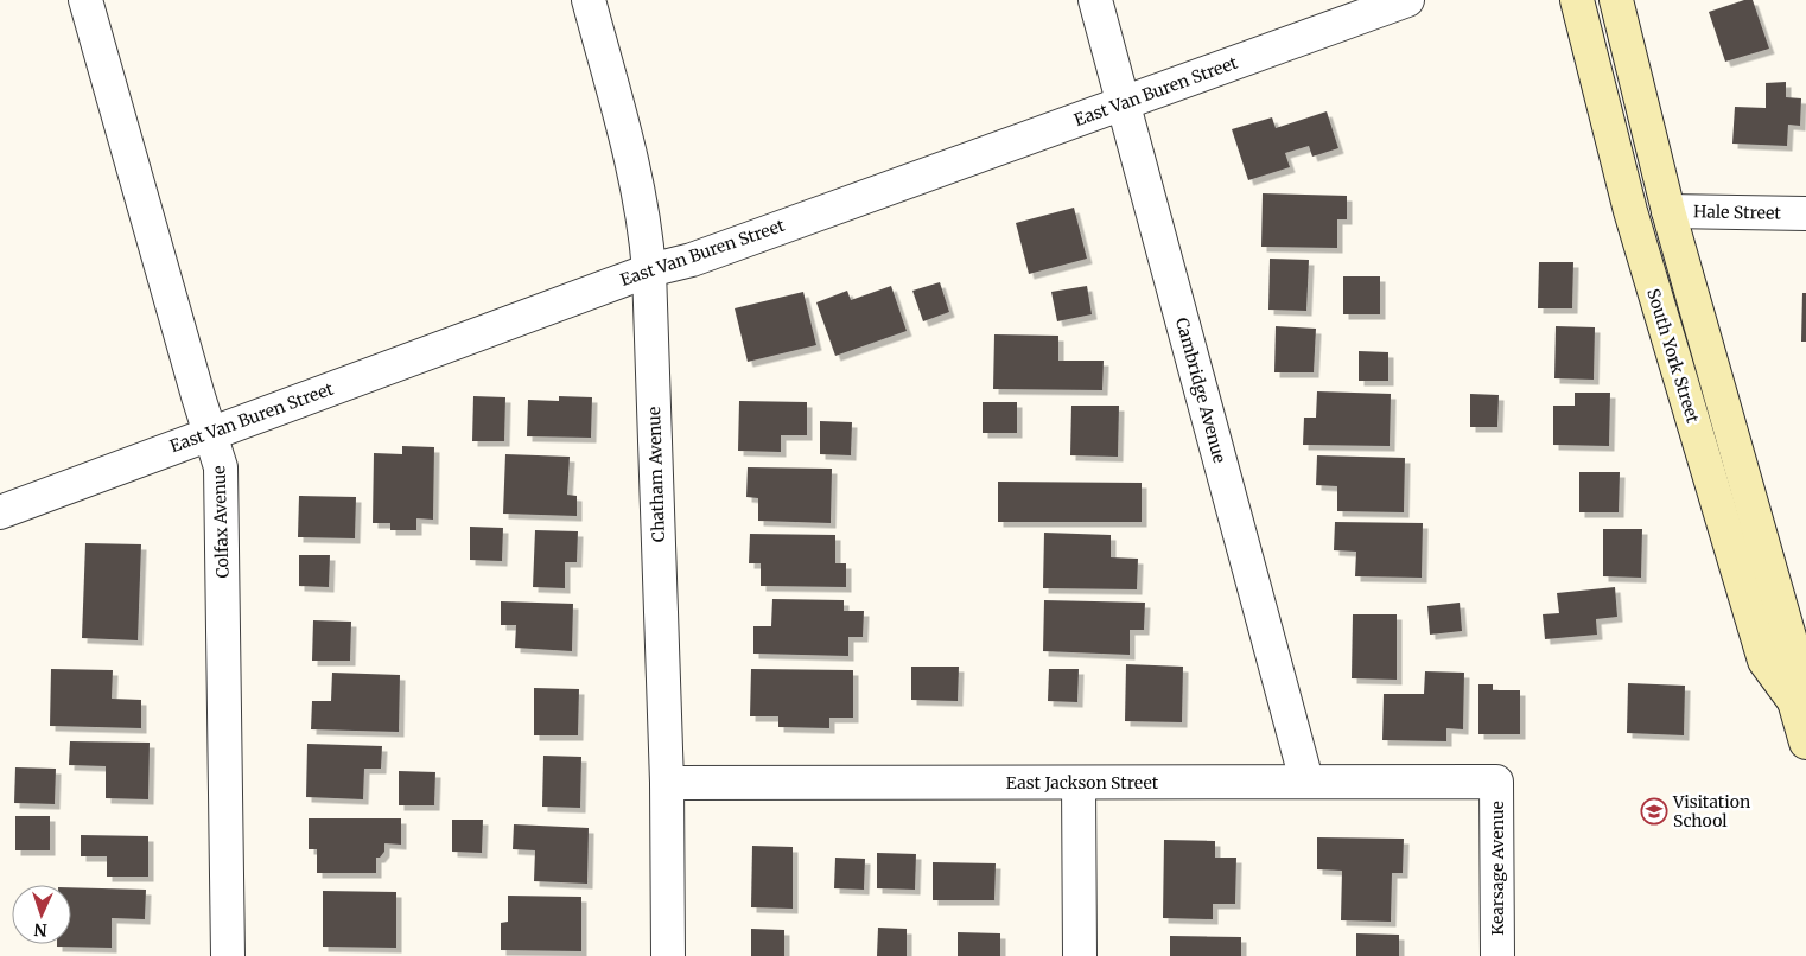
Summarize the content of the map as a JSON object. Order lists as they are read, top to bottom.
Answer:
{
  "streets": {
    "main road": ["South York Street"],
    "street": [
      "East Van Buren Street",
      "Hale Street",
      "Cambridge Avenue",
      "Chatham Avenue",
      "Colfax Avenue",
      "East Jackson Street",
      "Kearsage Avenue"
    ]
  },
  "crossings": [
    ["East Van Buren Street", "Cambridge Avenue"],
    ["East Van Buren Street", "Chatham Avenue"],
    ["East Van Buren Street", "Colfax Avenue"],
    ["Hale Street", "South York Street"],
    ["Cambridge Avenue", "East Jackson Street"],
    ["Chatham Avenue", "East Jackson Street"],
    ["East Jackson Street", "Kearsage Avenue"]
  ],
  "places": {
    "school or university": ["Visitation School"]
  },
  "north": "bottom"
}
